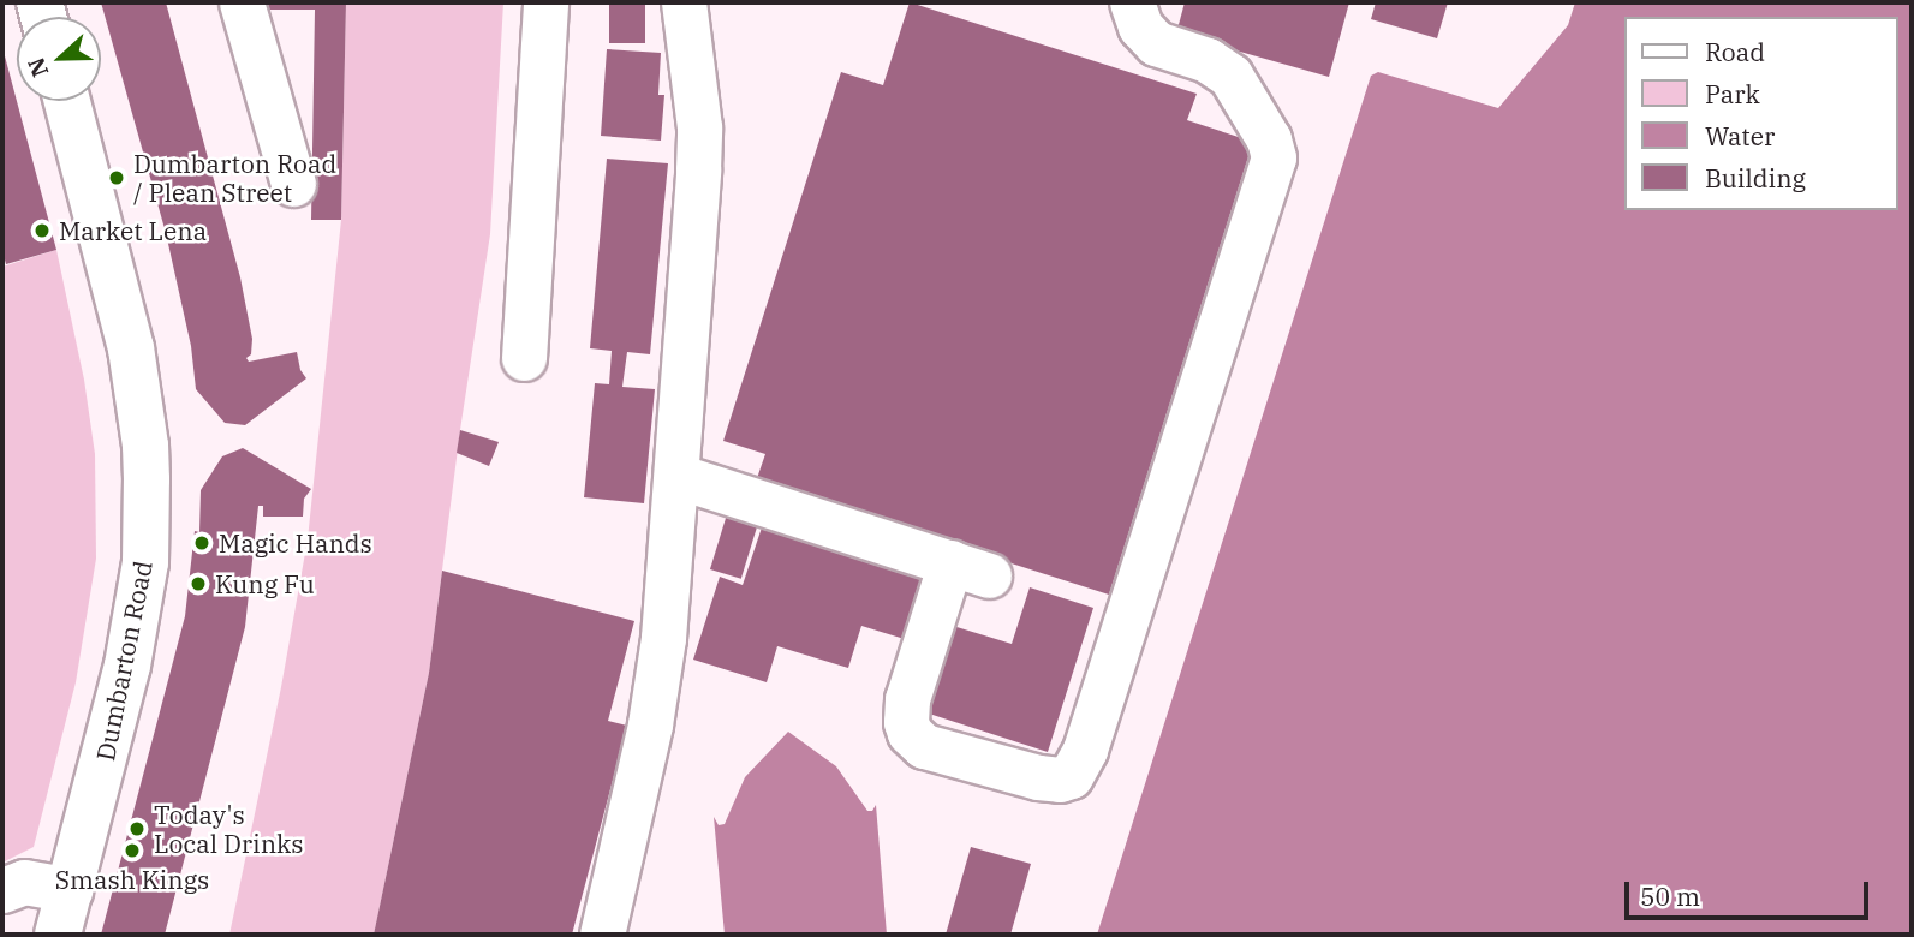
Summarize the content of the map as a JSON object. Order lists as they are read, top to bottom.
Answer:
{
  "streets": {
    "main road": ["Dumbarton Road"]
  },
  "places": [
    "Dumbarton Road / Plean Street",
    "Market Lena",
    "Magic Hands",
    "Kung Fu",
    "Today's Local Drinks",
    "Smash Kings"
  ],
  "legend": [
    "Road",
    "Park",
    "Water",
    "Building"
  ],
  "scale_bar": "50 m",
  "north": "left"
}
